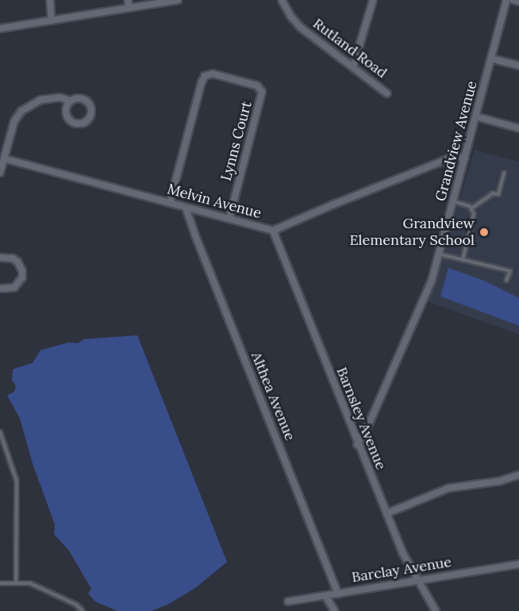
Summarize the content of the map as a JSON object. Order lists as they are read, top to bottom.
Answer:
{
  "streets": {
    "street": [
      "Rutland Road",
      "Lynns Court",
      "Grandview Avenue",
      "Melvin Avenue",
      "Althea Avenue",
      "Barnsley Avenue",
      "Barclay Avenue"
    ]
  },
  "crossings": [
    ["Lynns Court", "Melvin Avenue"],
    ["Grandview Avenue", "Melvin Avenue"],
    ["Grandview Avenue", "Barnsley Avenue"],
    ["Melvin Avenue", "Althea Avenue"],
    ["Melvin Avenue", "Barnsley Avenue"],
    ["Althea Avenue", "Barclay Avenue"],
    ["Barnsley Avenue", "Barclay Avenue"]
  ],
  "places": ["Grandview Elementary School"]
}
